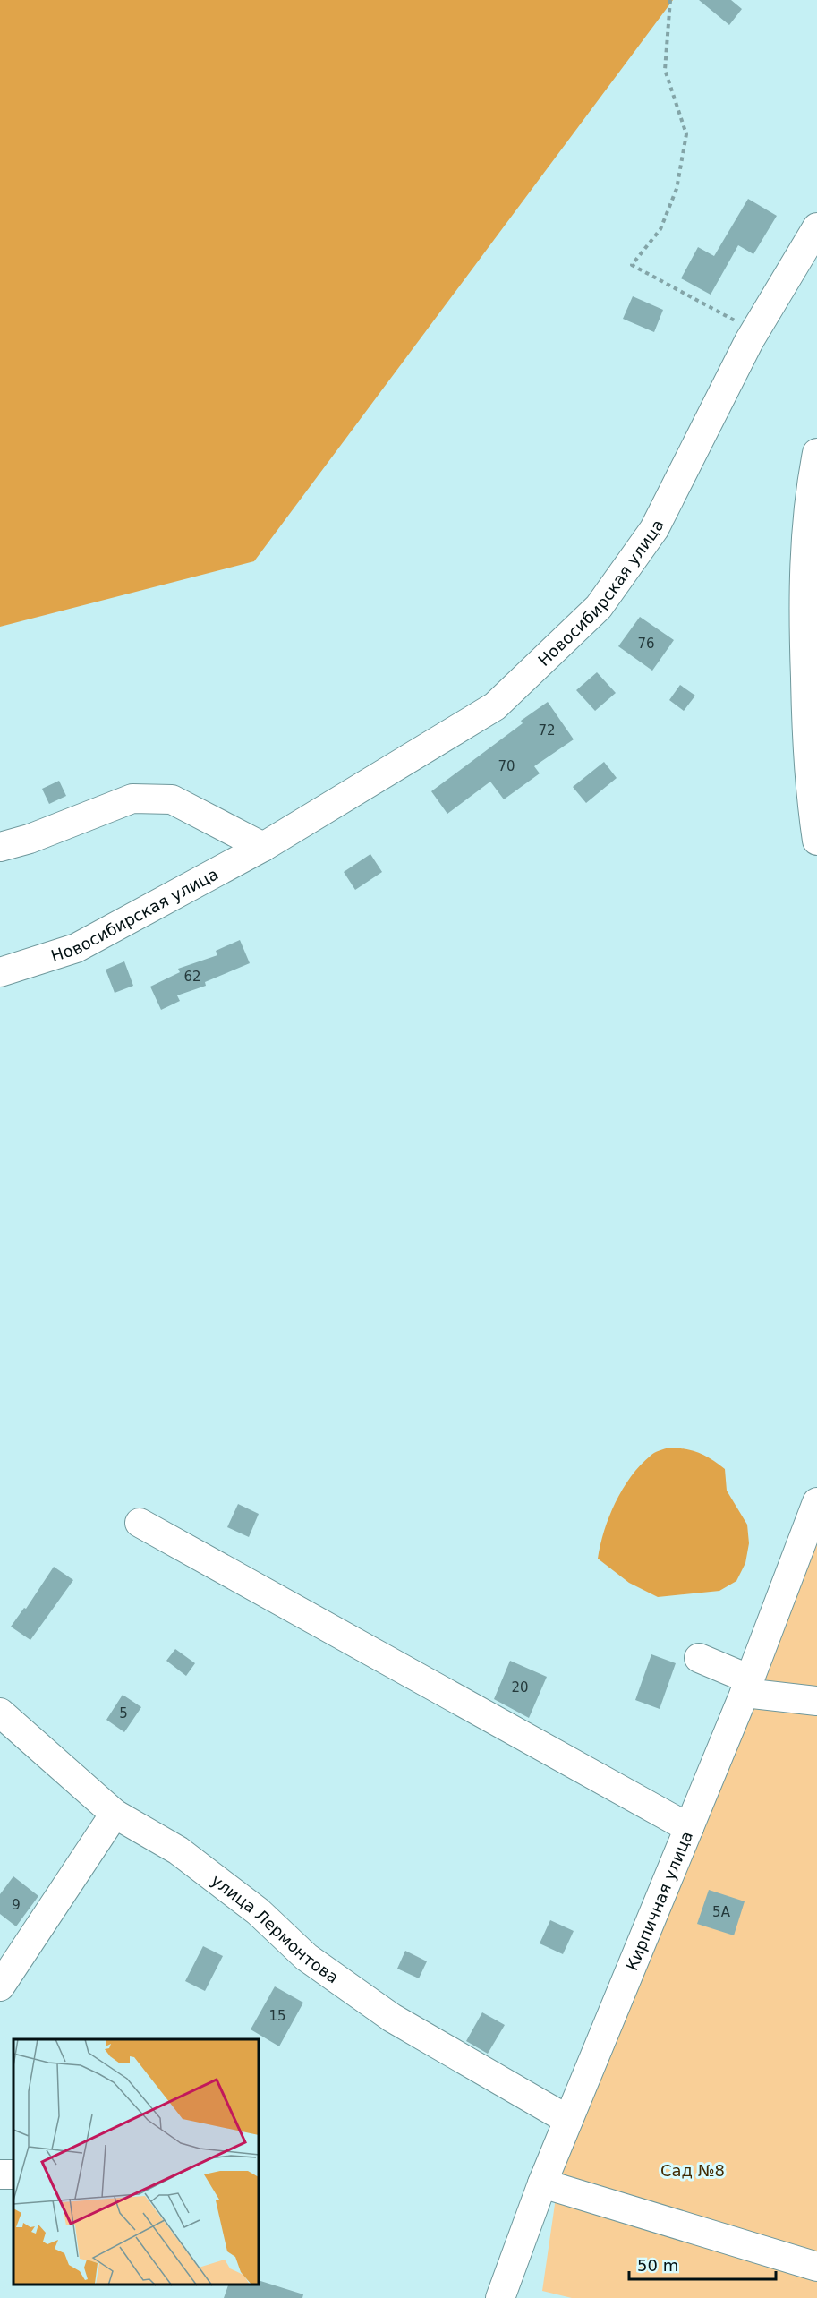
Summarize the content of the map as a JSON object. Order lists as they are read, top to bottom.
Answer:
{
  "streets": {
    "street": ["Новосибирская улица", "Кирпичная улица", "улица Лермонтова"]
  },
  "crossings": [
    ["Кирпичная улица", "улица Лермонтова"]
  ],
  "parks": ["Сад №8"],
  "house_numbers": [
    "76",
    "72",
    "70",
    "62",
    "20",
    "5",
    "9",
    "5А",
    "15"
  ],
  "scale_bar": "50 m"
}
